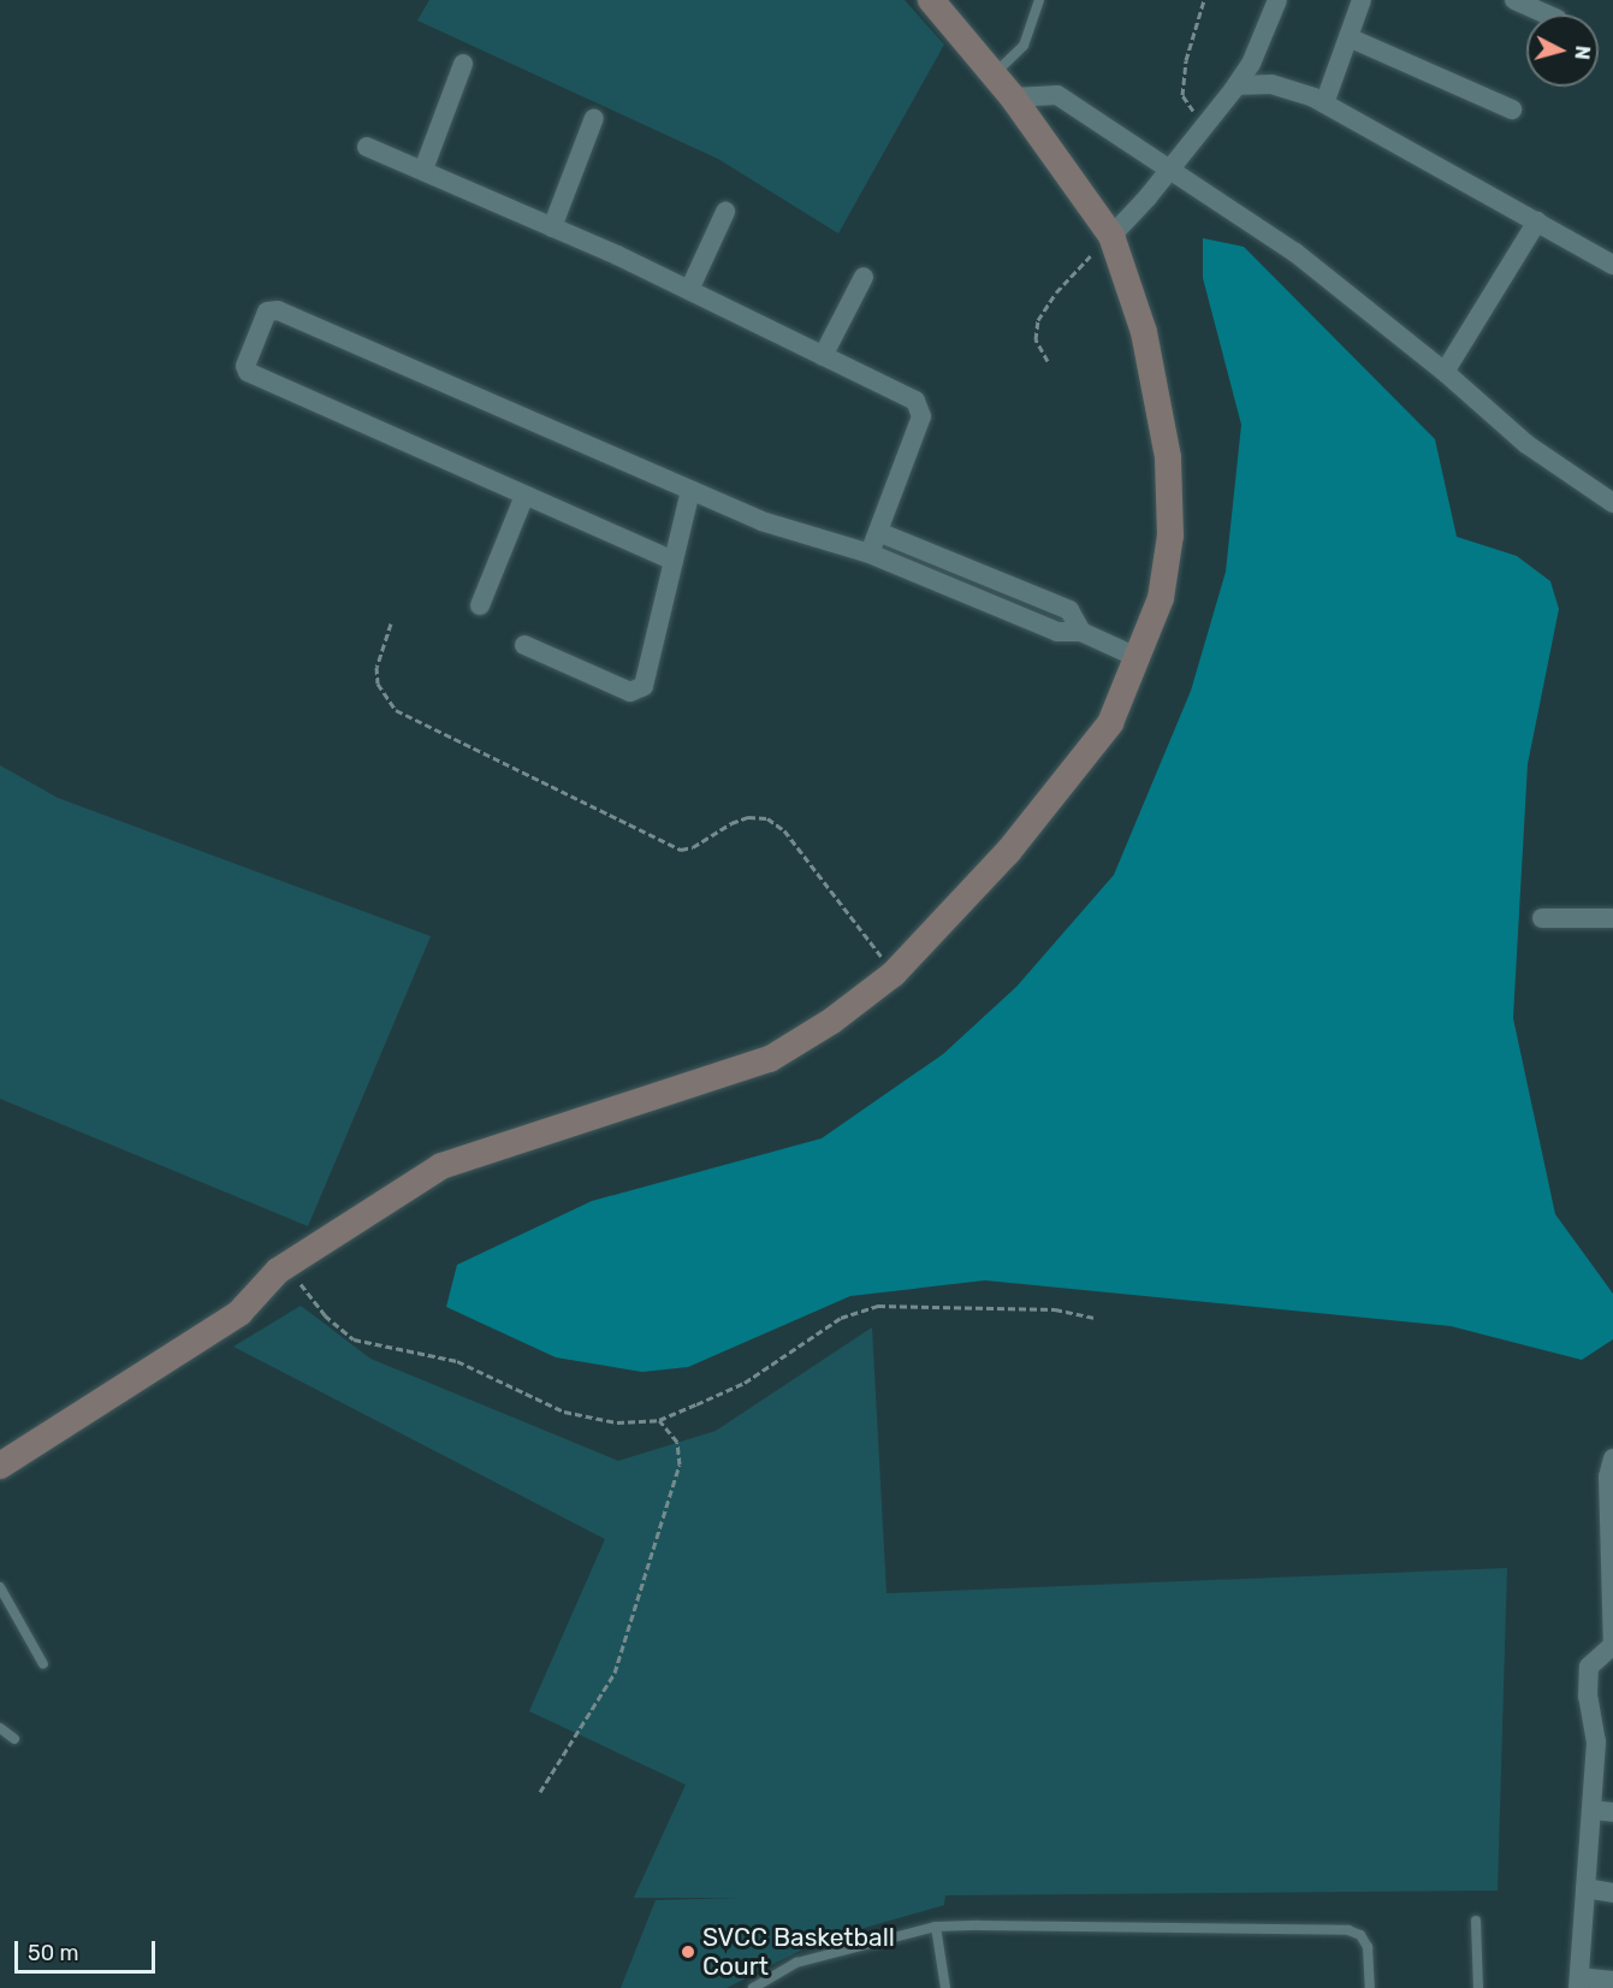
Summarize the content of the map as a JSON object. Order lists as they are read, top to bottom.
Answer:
{
  "places": ["SVCC Basketball Court"],
  "scale_bar": "50 m",
  "north": "right"
}
